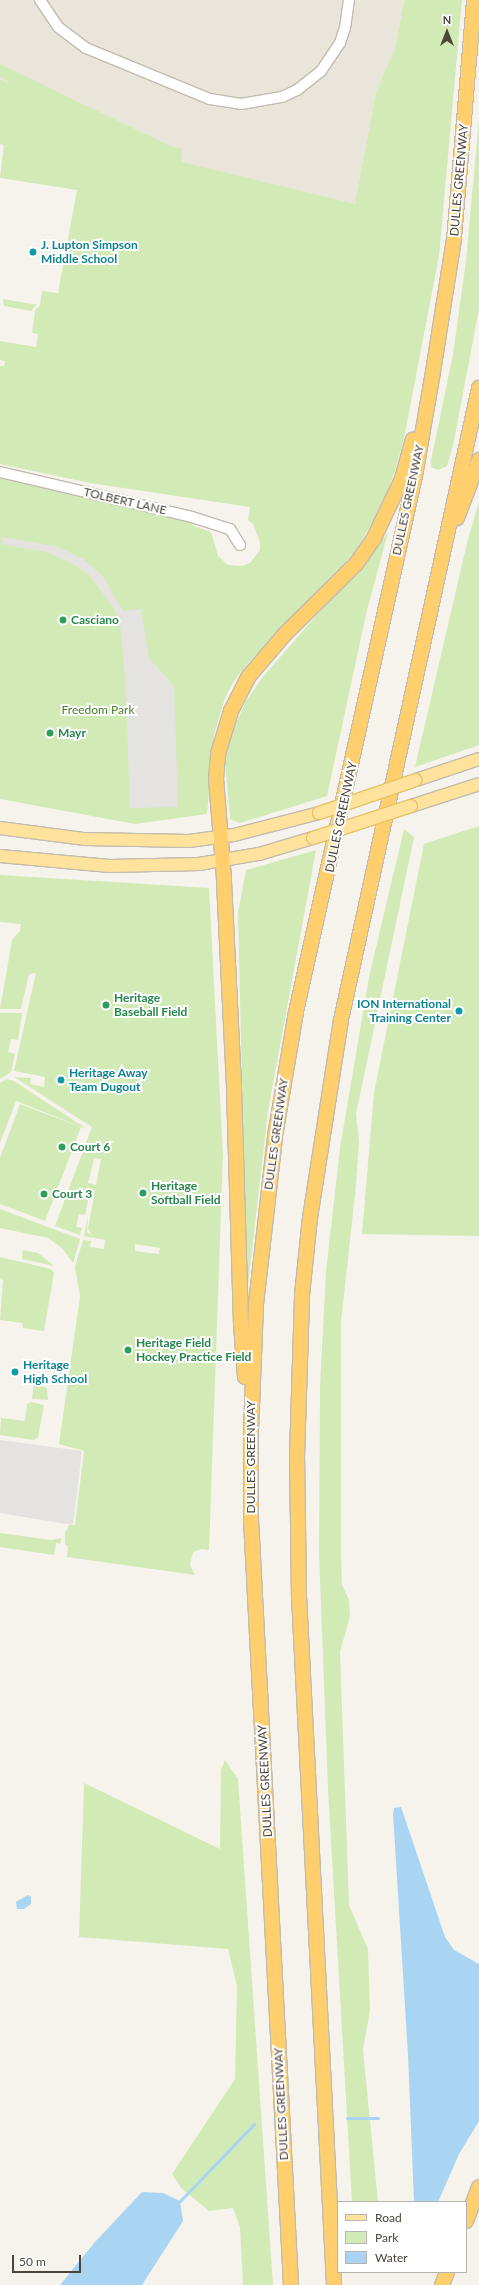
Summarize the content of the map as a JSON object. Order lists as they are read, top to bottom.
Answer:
{
  "streets": {
    "highway": ["DULLES GREENWAY"],
    "street": ["TOLBERT LANE"]
  },
  "parks": ["Freedom Park"],
  "places": [
    "J. Lupton Simpson Middle School",
    "Casciano",
    "Mayr",
    "Heritage Baseball Field",
    "ION International Training Center",
    "Heritage Away Team Dugout",
    "Court 6",
    "Heritage Softball Field",
    "Court 3",
    "Heritage Field Hockey Practice Field",
    "Heritage High School"
  ],
  "legend": ["Road", "Park", "Water"],
  "scale_bar": "50 m",
  "north": "top"
}
